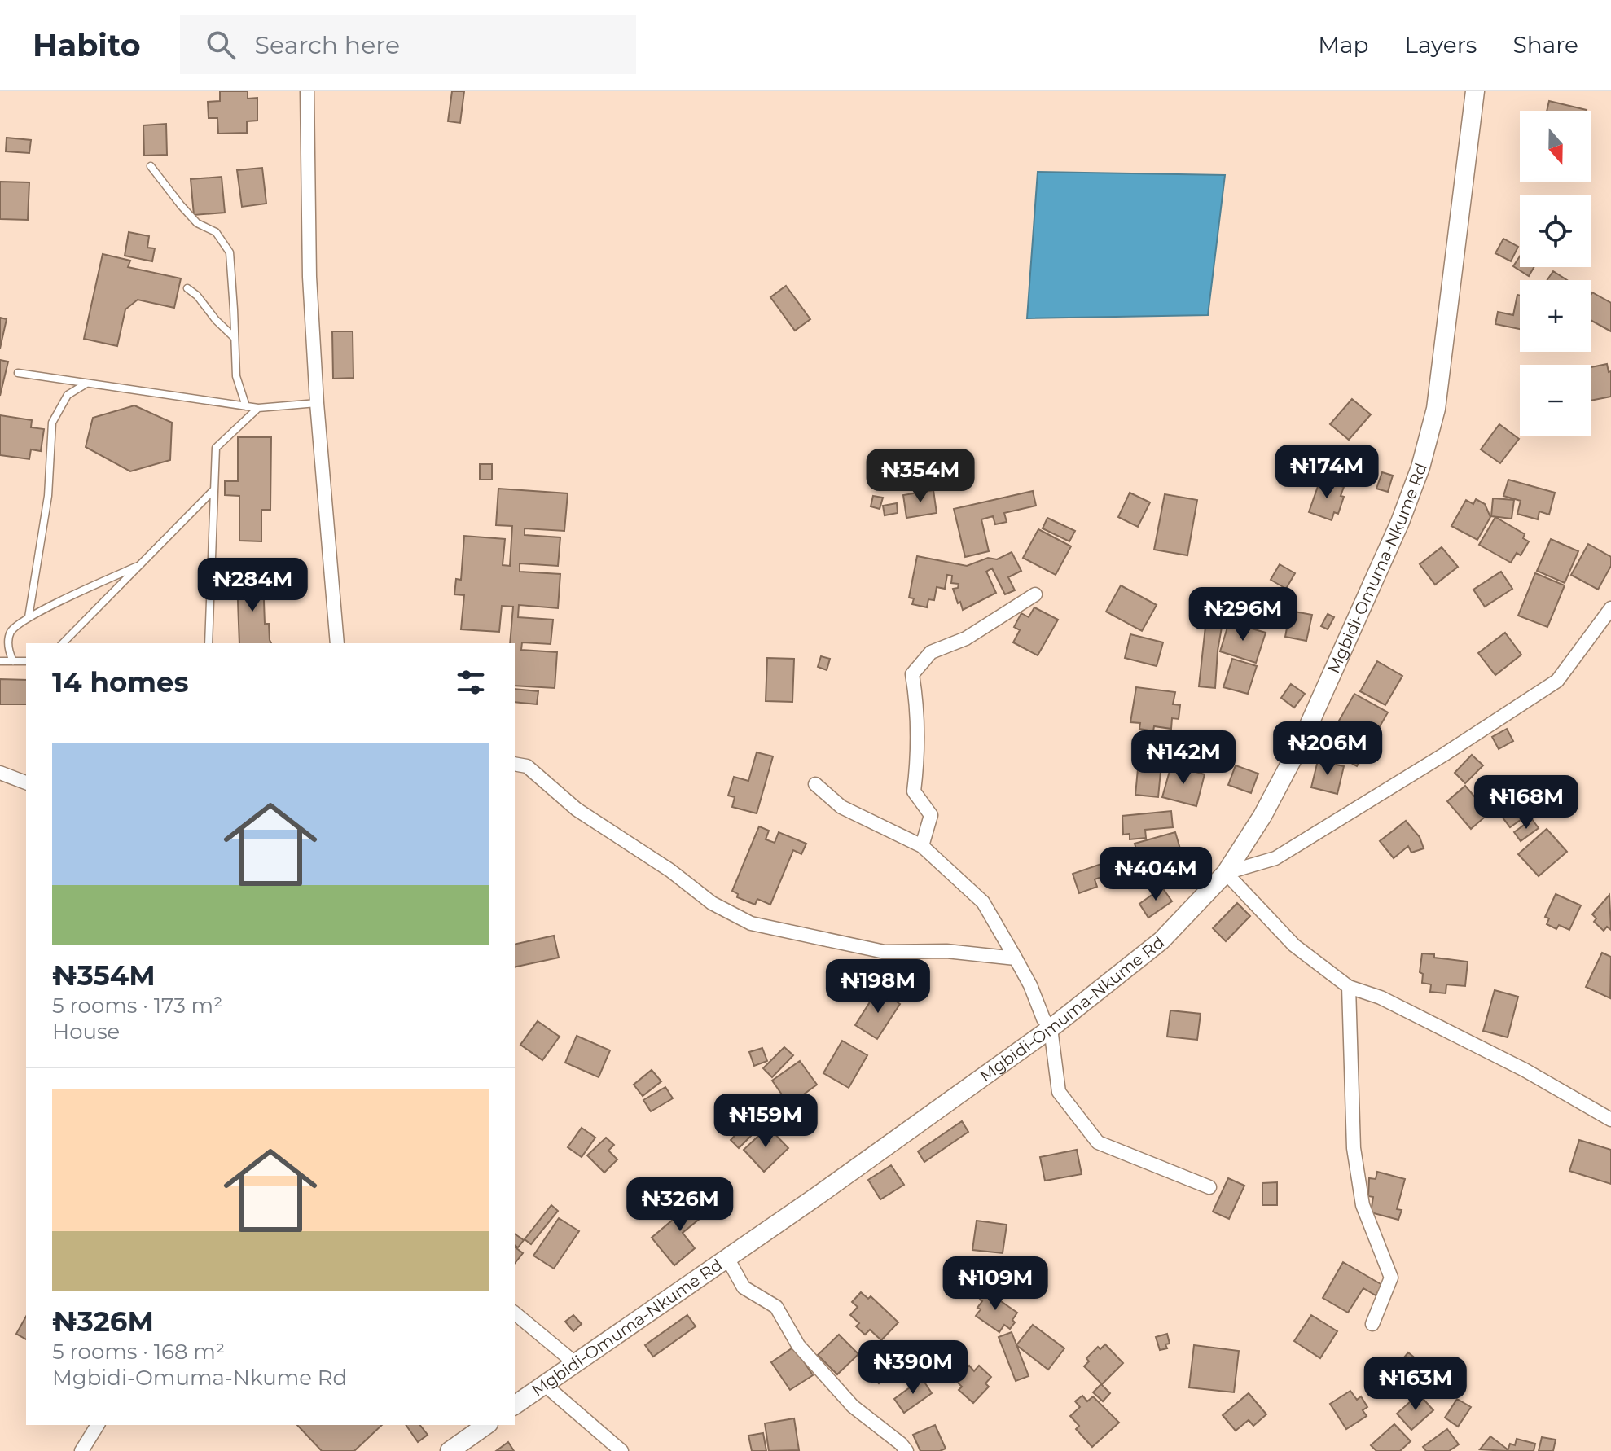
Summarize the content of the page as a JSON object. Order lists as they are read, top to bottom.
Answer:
{
  "streets": {
    "street": ["Mgbidi-Omuma-Nkume Rd"]
  },
  "north": "bottom",
  "page": {
    "header": "Habito",
    "search": "Search here",
    "nav": ["Map", "Layers", "Share"],
    "map_buttons": ["+", "−"],
    "price": [
      "₦174M",
      "₦354M",
      "₦284M",
      "₦296M",
      "₦206M",
      "₦142M",
      "₦168M",
      "₦404M",
      "₦198M",
      "₦159M",
      "₦326M",
      "₦109M",
      "₦390M",
      "₦163M"
    ],
    "heading": "14 homes",
    "list": [
      {
        "name": "₦354M",
        "note": "5 rooms · 173 m² · House"
      },
      {
        "name": "₦326M",
        "note": "5 rooms · 168 m² · Mgbidi-Omuma-Nkume Rd"
      }
    ]
  }
}
